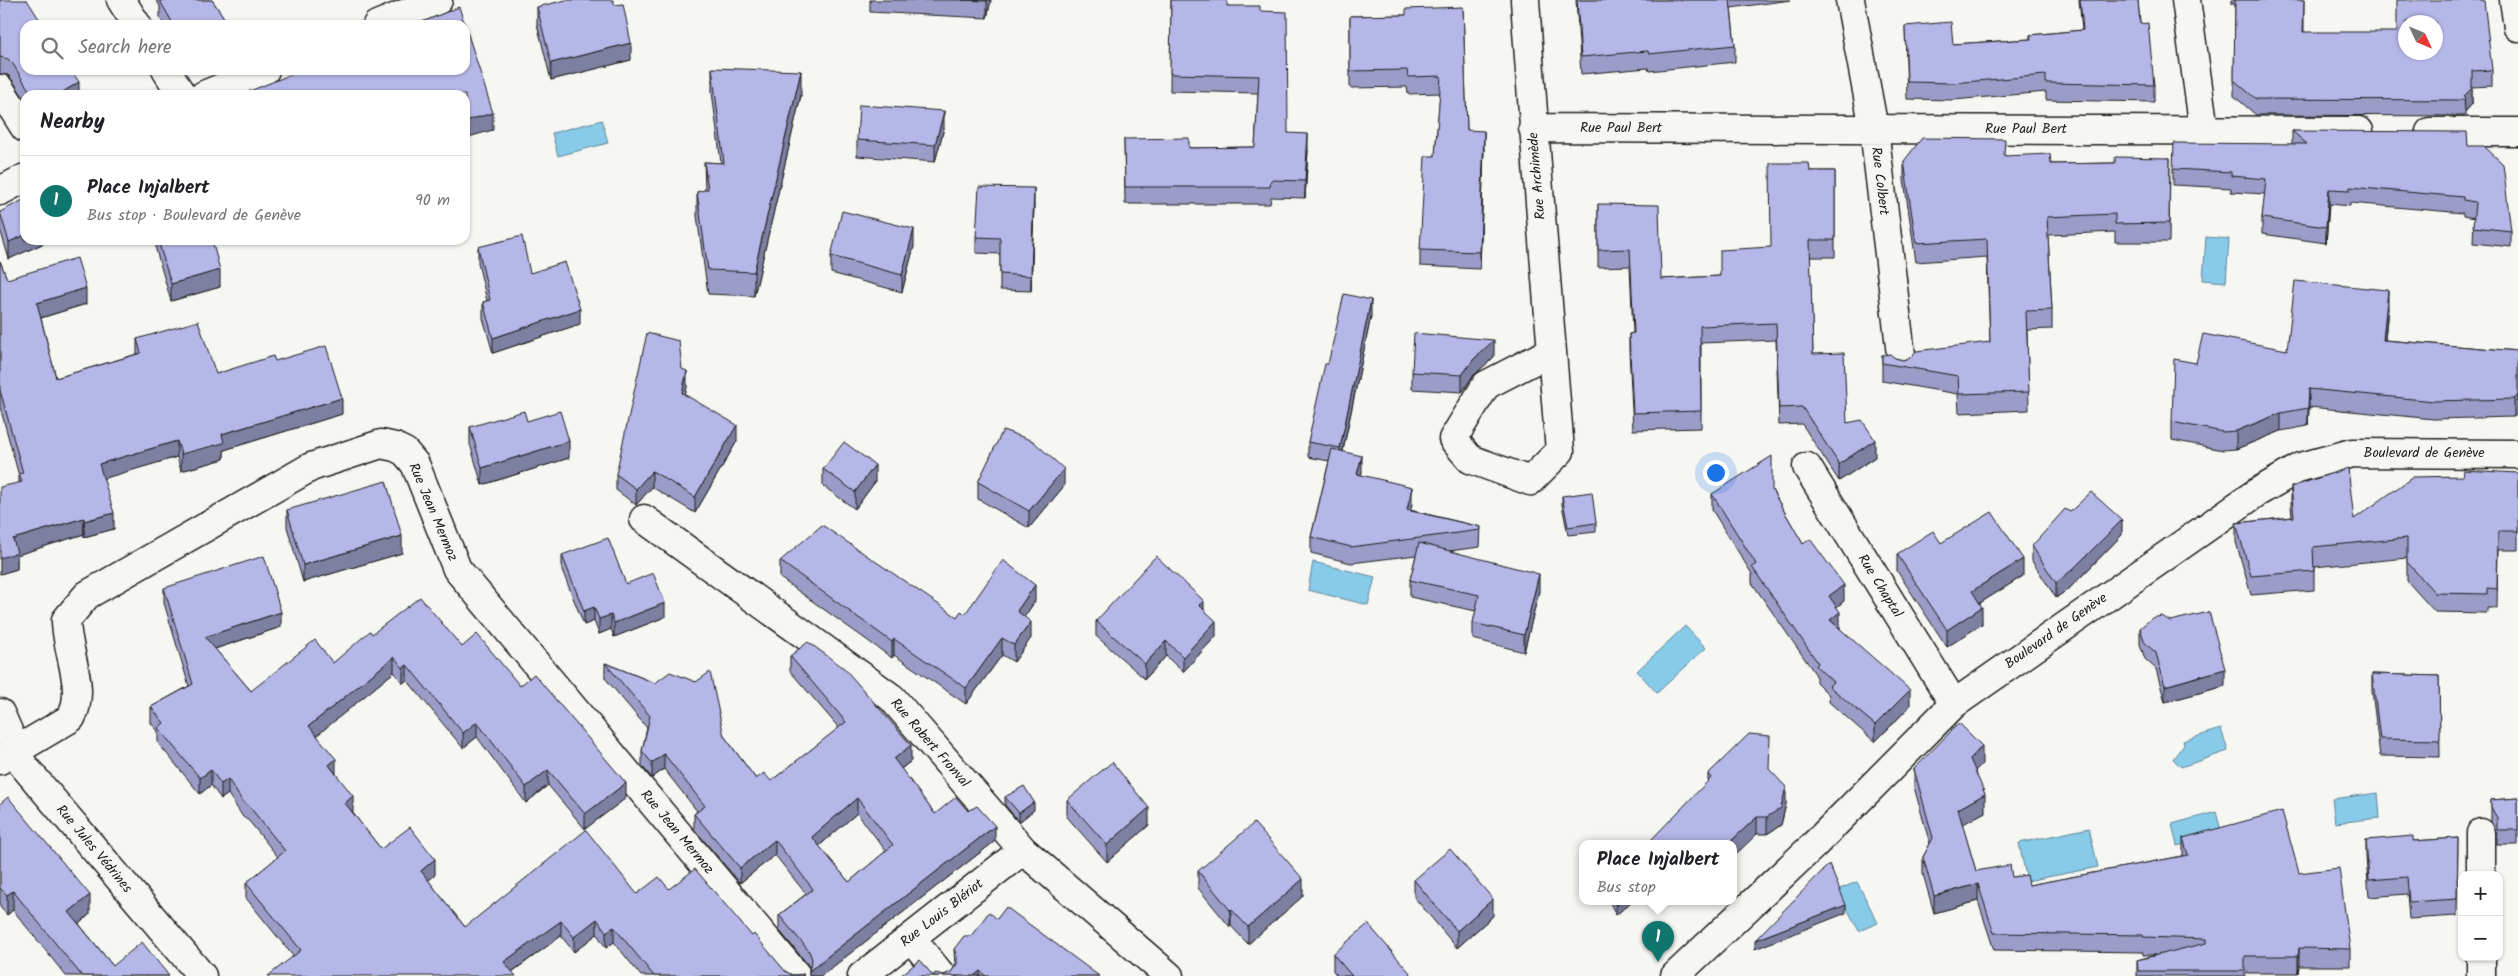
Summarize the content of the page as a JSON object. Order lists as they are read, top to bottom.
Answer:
{
  "streets": {
    "street": [
      "Rue Paul Bert",
      "Rue Archimède",
      "Rue Colbert",
      "Boulevard de Genève",
      "Rue Jean Mermoz",
      "Rue Chaptal",
      "Rue Robert Fronval",
      "Rue Jules Védrines",
      "Rue Louis Blériot"
    ]
  },
  "crossings": [
    ["Rue Paul Bert", "Rue Archimède"],
    ["Rue Paul Bert", "Rue Colbert"],
    ["Boulevard de Genève", "Rue Chaptal"],
    ["Rue Jean Mermoz", "Rue Jules Védrines"],
    ["Rue Robert Fronval", "Rue Louis Blériot"]
  ],
  "north": "bottom right",
  "page": {
    "search": "Search here",
    "heading": "Nearby",
    "list": [
      {
        "mark": "1",
        "name": "Place Injalbert",
        "note": "Bus stop · Boulevard de Genève",
        "value": "90 m"
      }
    ],
    "popup": ["Place Injalbert", "Bus stop"],
    "map_buttons": ["+", "−"],
    "pins": "1"
  }
}
